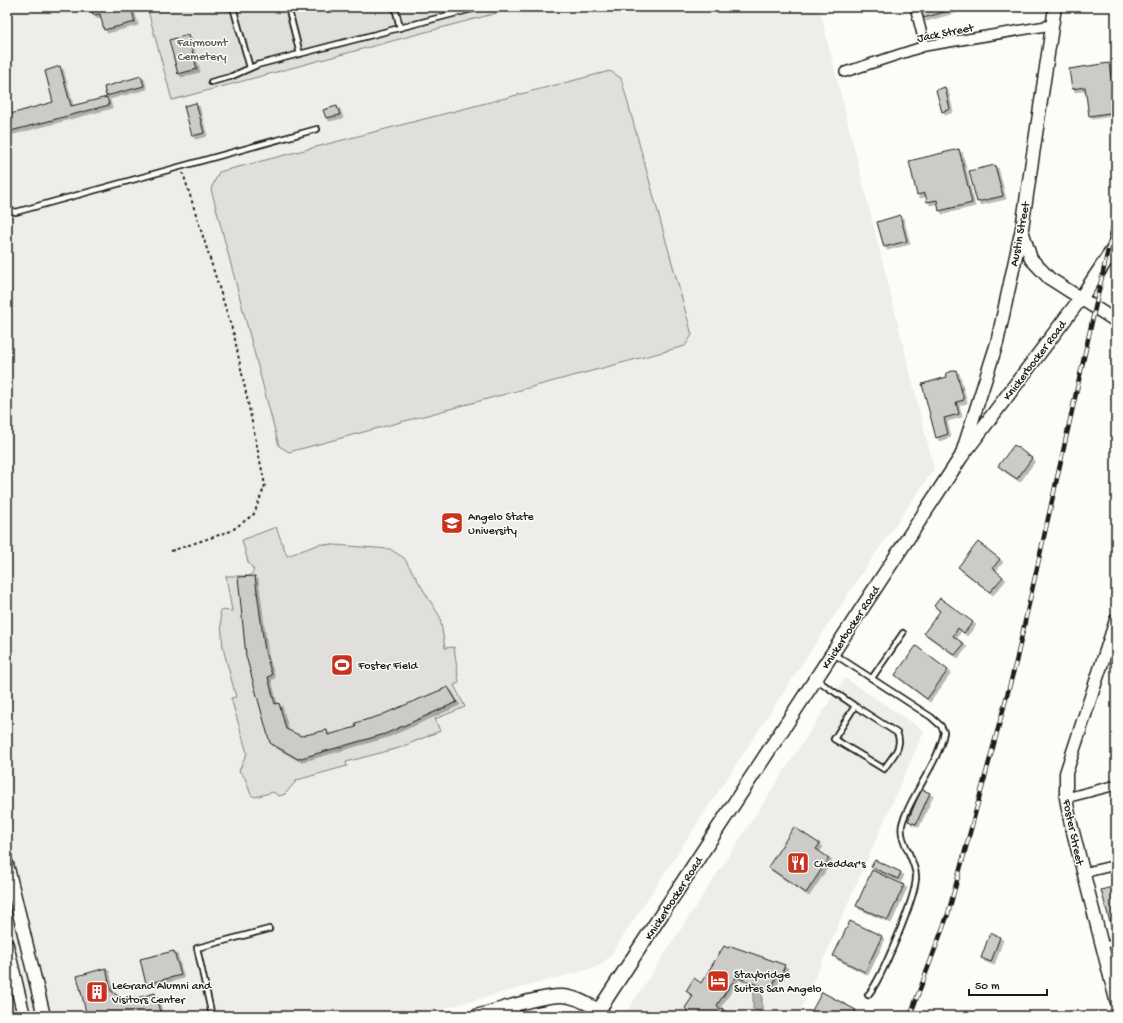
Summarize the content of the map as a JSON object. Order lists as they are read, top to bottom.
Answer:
{
  "streets": {
    "main road": ["Knickerbocker Road"],
    "street": ["Jack Street", "Austin Street", "Foster Street"]
  },
  "crossings": [
    ["Jack Street", "Austin Street"],
    ["Austin Street", "Knickerbocker Road"]
  ],
  "parks": ["Fairmount Cemetery"],
  "places": {
    "school or university": ["Angelo State University"],
    "sports": ["Foster Field"],
    "restaurant": ["Cheddar's"],
    "hotel": ["Staybridge Suites San Angelo"],
    "building": ["LeGrand Alumni and Visitors Center"]
  },
  "scale_bar": "50 m"
}
